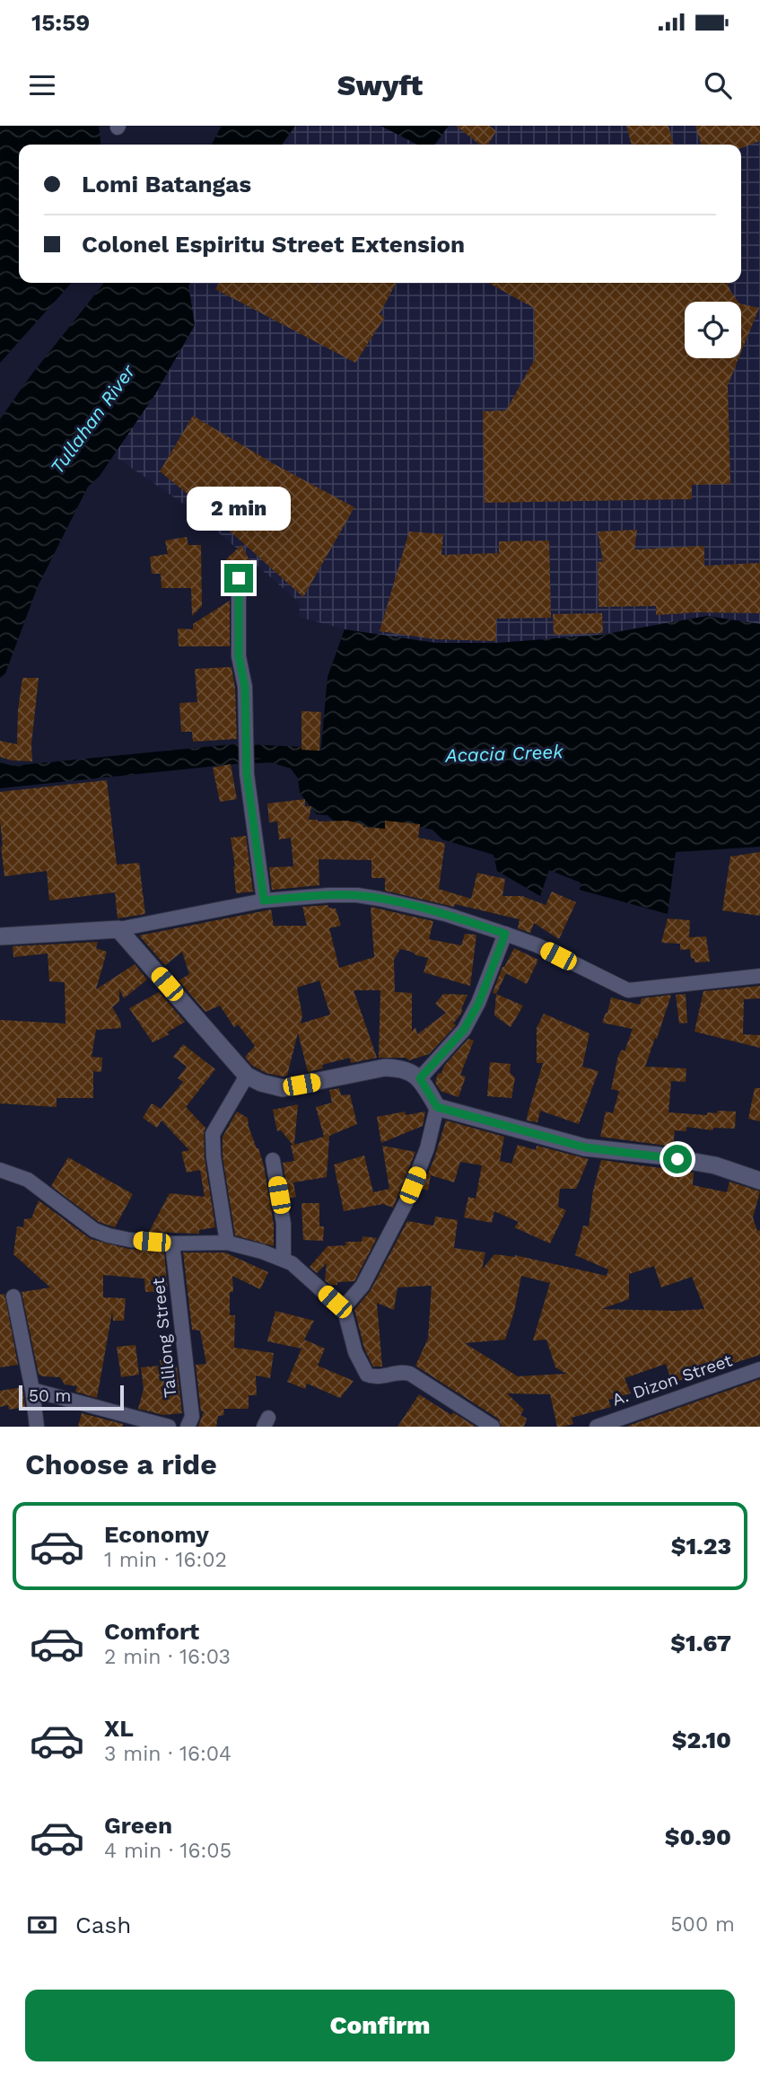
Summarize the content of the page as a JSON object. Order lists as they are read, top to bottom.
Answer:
{
  "streets": {
    "street": ["Talilong Street", "A. Dizon Street"]
  },
  "water": ["Tullahan River", "Acacia Creek"],
  "scale_bar": "50 m",
  "page": {
    "status": "15:59",
    "header": "Swyft",
    "banner": ["Lomi Batangas", "Colonel Espiritu Street Extension"],
    "bubble": "2 min",
    "scale": "50 m",
    "heading": "Choose a ride",
    "list": [
      {
        "name": "Economy",
        "note": "1 min · 16:02",
        "value": "$1.23"
      },
      {
        "name": "Comfort",
        "note": "2 min · 16:03",
        "value": "$1.67"
      },
      {
        "name": "XL",
        "note": "3 min · 16:04",
        "value": "$2.10"
      },
      {
        "name": "Green",
        "note": "4 min · 16:05",
        "value": "$0.90"
      }
    ],
    "pay": ["Cash", "500 m"],
    "buttons": "Confirm"
  }
}
